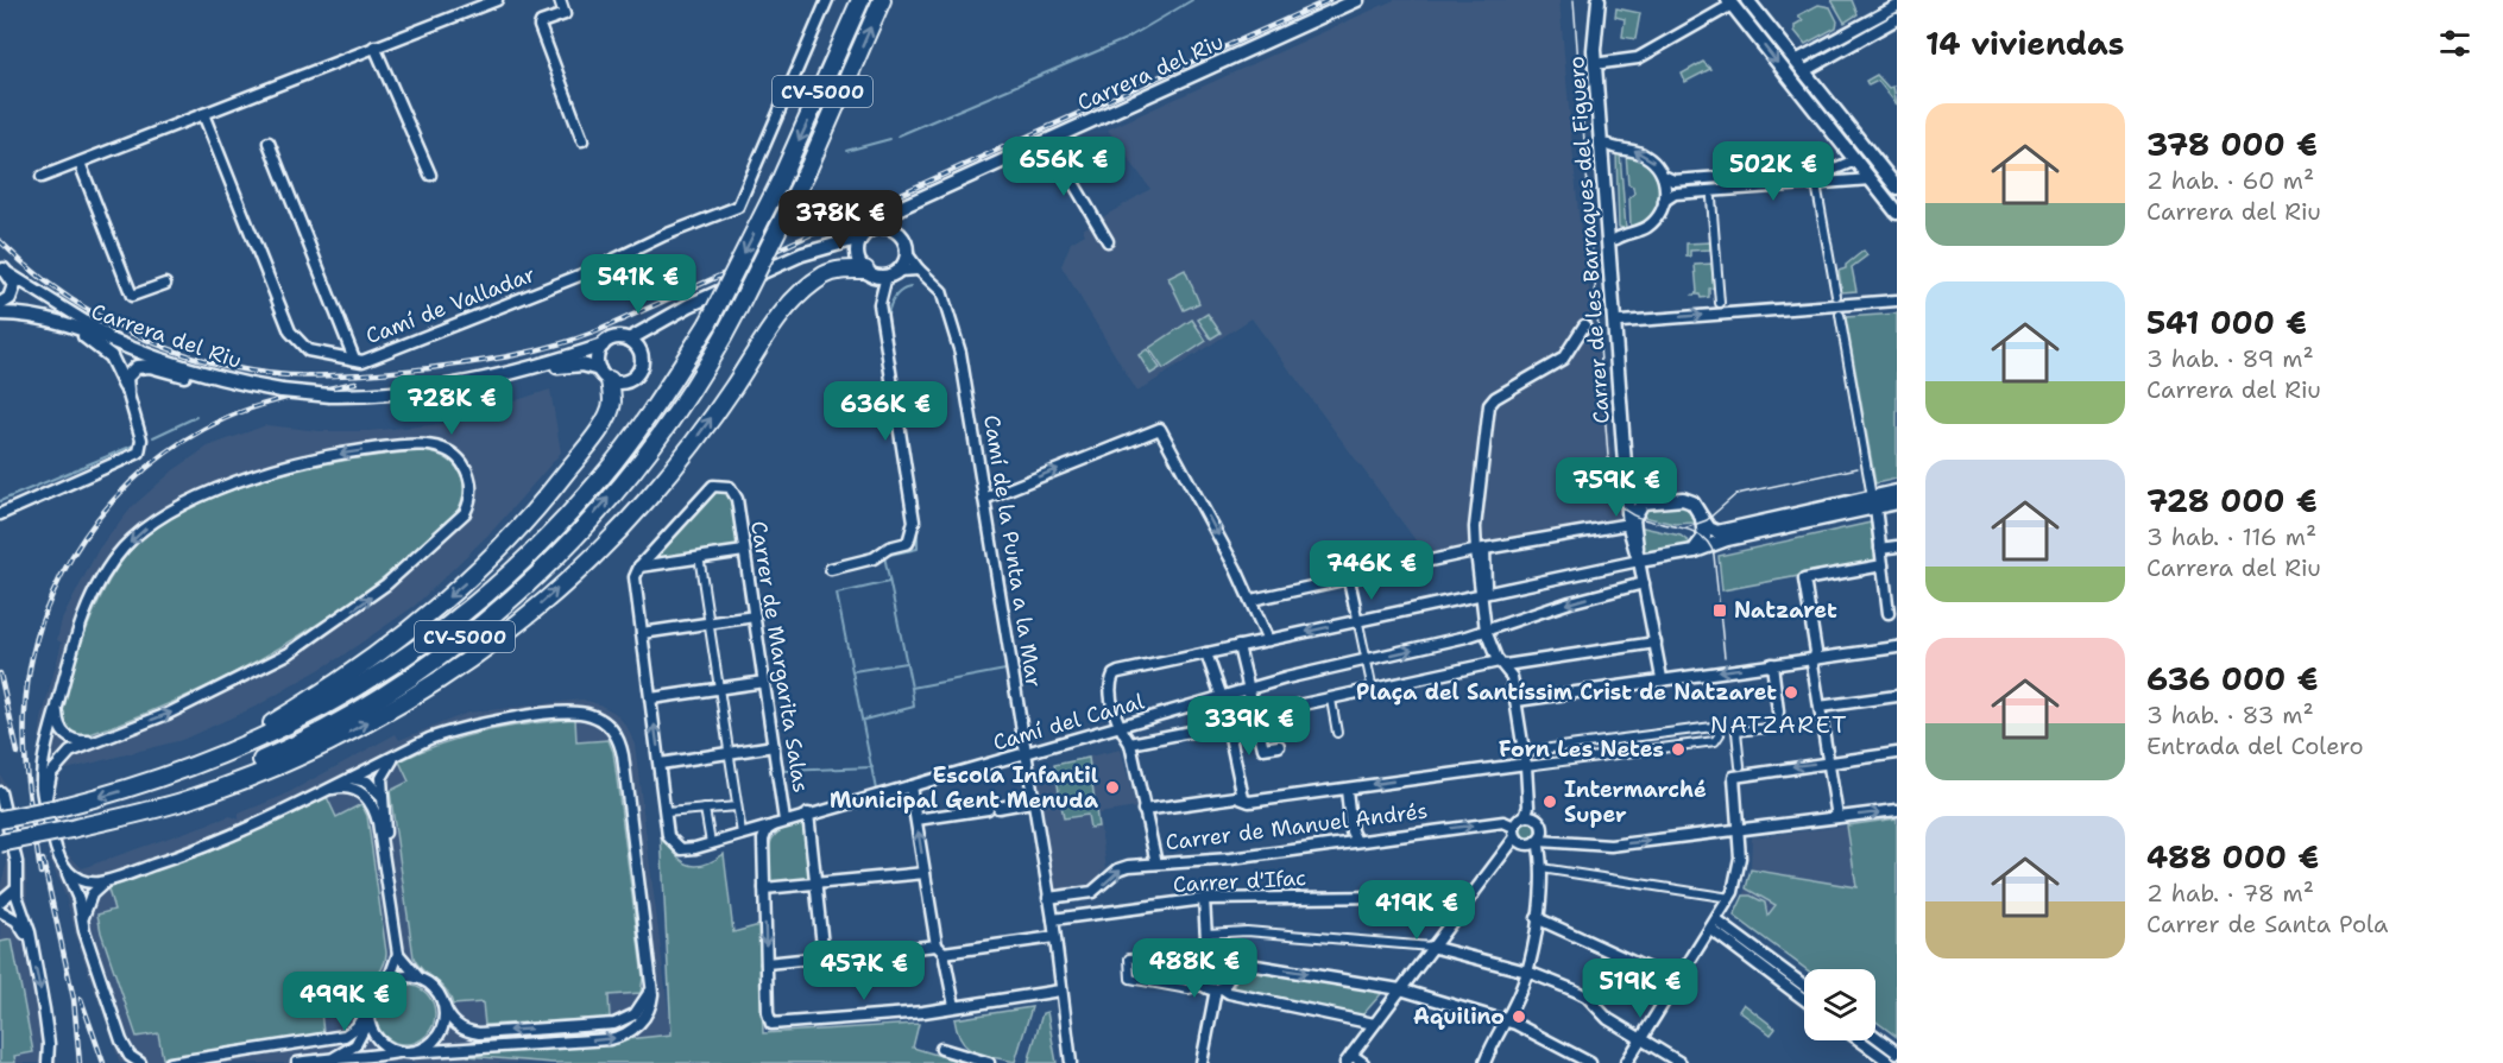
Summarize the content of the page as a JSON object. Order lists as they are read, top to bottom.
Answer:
{
  "streets": {
    "highway": ["CV-5000"],
    "street": [
      "Carrera del Riu",
      "Carrer de les Barraques del Figuero",
      "Camí de Valladar",
      "Camí de la Punta a la Mar",
      "Carrer de Margarita Salas",
      "Camí del Canal",
      "Carrer de Manuel Andrés",
      "Carrer d'Ifac"
    ]
  },
  "crossings": [
    ["Carrera del Riu", "Camí de la Punta a la Mar"],
    ["Camí de la Punta a la Mar", "Camí del Canal"],
    ["Camí de la Punta a la Mar", "Carrer de Manuel Andrés"],
    ["Camí de la Punta a la Mar", "Carrer d'Ifac"],
    ["Carrer de Margarita Salas", "Camí del Canal"]
  ],
  "districts": ["NATZARET"],
  "places": {
    "transit": ["Natzaret"],
    "other": [
      "Plaça del Santíssim Crist de Natzaret",
      "Forn Les Netes",
      "Escola Infantil Municipal Gent Menuda",
      "Intermarché Super",
      "Aquilino"
    ]
  },
  "page": {
    "heading": "14 viviendas",
    "list": [
      {
        "name": "378 000 €",
        "note": "2 hab. · 60 m² · Carrera del Riu"
      },
      {
        "name": "541 000 €",
        "note": "3 hab. · 89 m² · Carrera del Riu"
      },
      {
        "name": "728 000 €",
        "note": "3 hab. · 116 m² · Carrera del Riu"
      },
      {
        "name": "636 000 €",
        "note": "3 hab. · 83 m² · Entrada del Colero"
      },
      {
        "name": "488 000 €",
        "note": "2 hab. · 78 m² · Carrer de Santa Pola"
      }
    ],
    "price": [
      "656K €",
      "502K €",
      "378K €",
      "541K €",
      "728K €",
      "636K €",
      "759K €",
      "746K €",
      "339K €",
      "419K €",
      "488K €",
      "457K €",
      "519K €",
      "499K €"
    ]
  }
}
